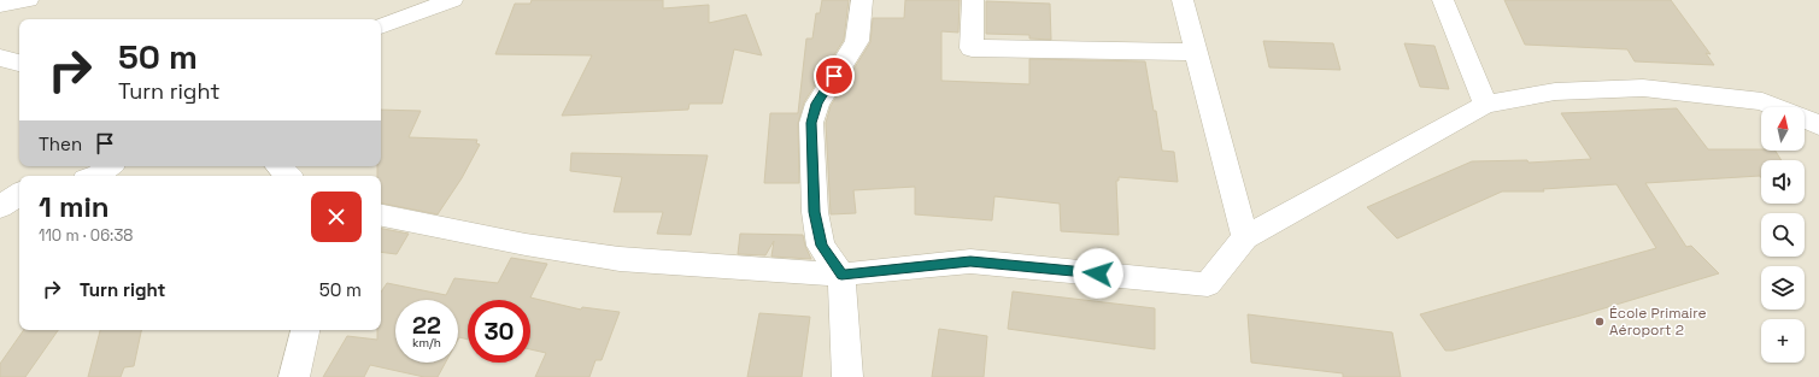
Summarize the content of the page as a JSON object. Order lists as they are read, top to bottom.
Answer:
{
  "places": ["École Primaire Aéroport 2"],
  "north": "top",
  "page": {
    "turn": ["50 m", "Turn right"],
    "map_buttons": "+",
    "then": "Then",
    "heading": ["1 min", "110 m · 06:38"],
    "list": [
      {
        "name": "Turn right",
        "value": "50 m"
      }
    ],
    "speed": "22 km/h",
    "limit": "30"
  }
}
